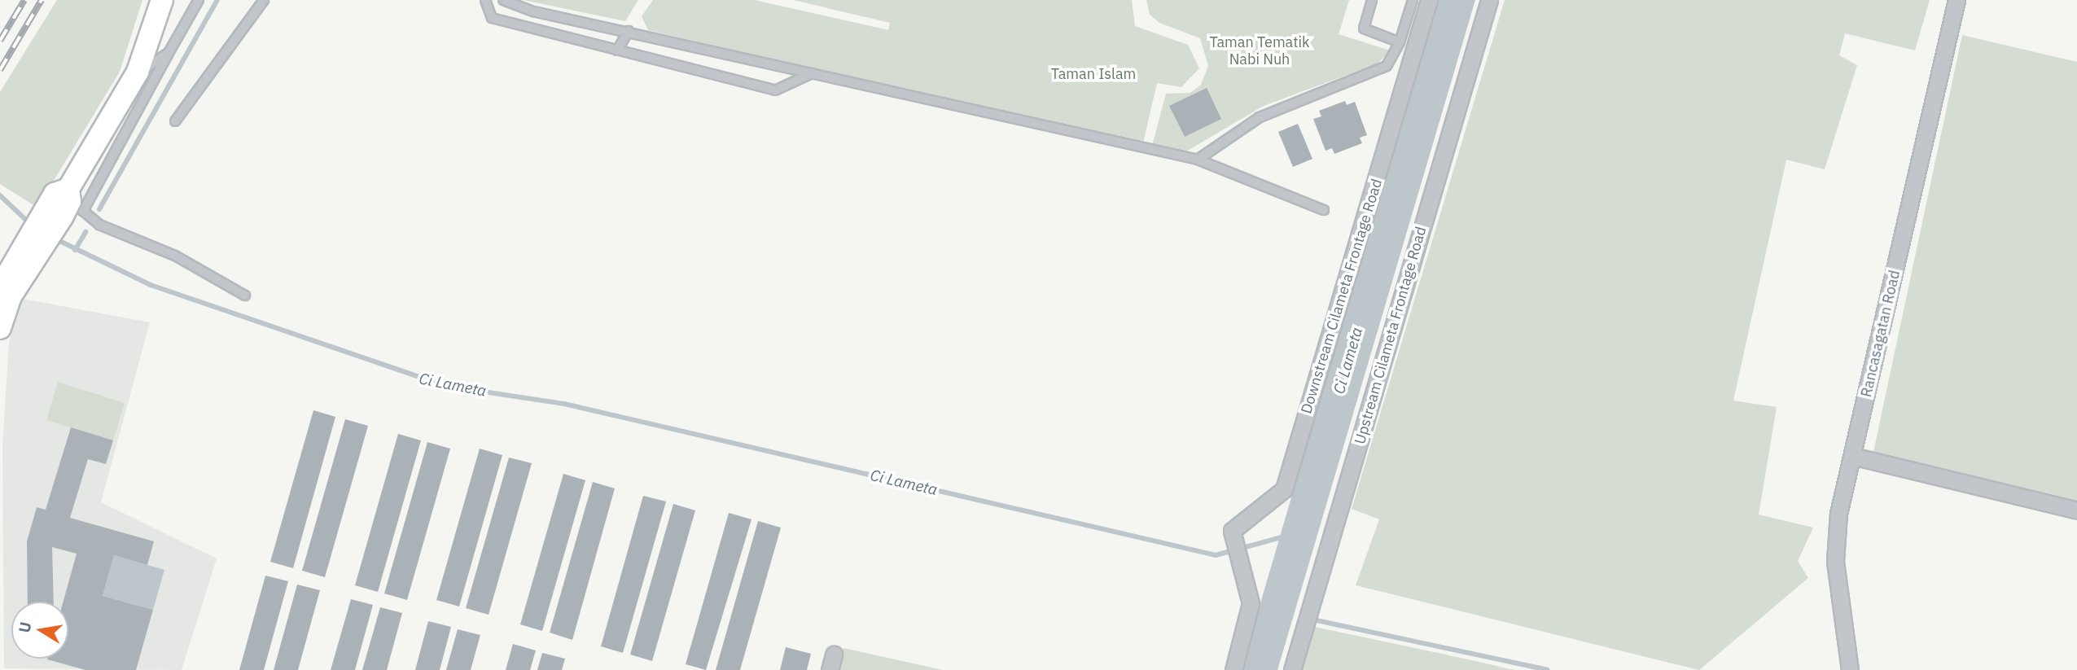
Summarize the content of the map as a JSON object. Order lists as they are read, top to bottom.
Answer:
{
  "streets": {
    "street": ["Downstream Cilameta Frontage Road", "Rancasagatan Road", "Upstream Cilameta Frontage Road"]
  },
  "water": ["Ci Lameta"],
  "parks": ["Taman Tematik Nabi Nuh", "Taman Islam"],
  "north": "left"
}
